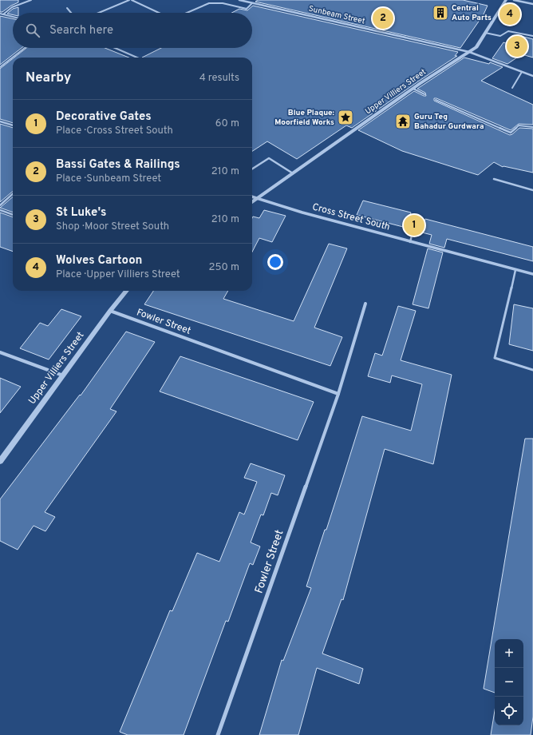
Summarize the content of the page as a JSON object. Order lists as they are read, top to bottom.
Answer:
{
  "streets": {
    "street": [
      "Sunbeam Street",
      "Upper Villiers Street",
      "Cross Street South",
      "Fowler Street"
    ]
  },
  "crossings": [
    ["Sunbeam Street", "Upper Villiers Street"],
    ["Upper Villiers Street", "Cross Street South"],
    ["Upper Villiers Street", "Fowler Street"]
  ],
  "places": {
    "building": ["Central Auto Parts"],
    "place": ["Blue Plaque: Moorfield Works"],
    "temple": ["Guru Teg Bahadur Gurdwara"]
  },
  "page": {
    "pins": [
      "4",
      "2",
      "3",
      "1"
    ],
    "search": "Search here",
    "heading": ["Nearby", "4 results"],
    "list": [
      {
        "mark": "1",
        "name": "Decorative Gates",
        "note": "Place · Cross Street South",
        "value": "60 m"
      },
      {
        "mark": "2",
        "name": "Bassi Gates & Railings",
        "note": "Place · Sunbeam Street",
        "value": "210 m"
      },
      {
        "mark": "3",
        "name": "St Luke's",
        "note": "Shop · Moor Street South",
        "value": "210 m"
      },
      {
        "mark": "4",
        "name": "Wolves Cartoon",
        "note": "Place · Upper Villiers Street",
        "value": "250 m"
      }
    ],
    "map_buttons": ["+", "−"]
  }
}
